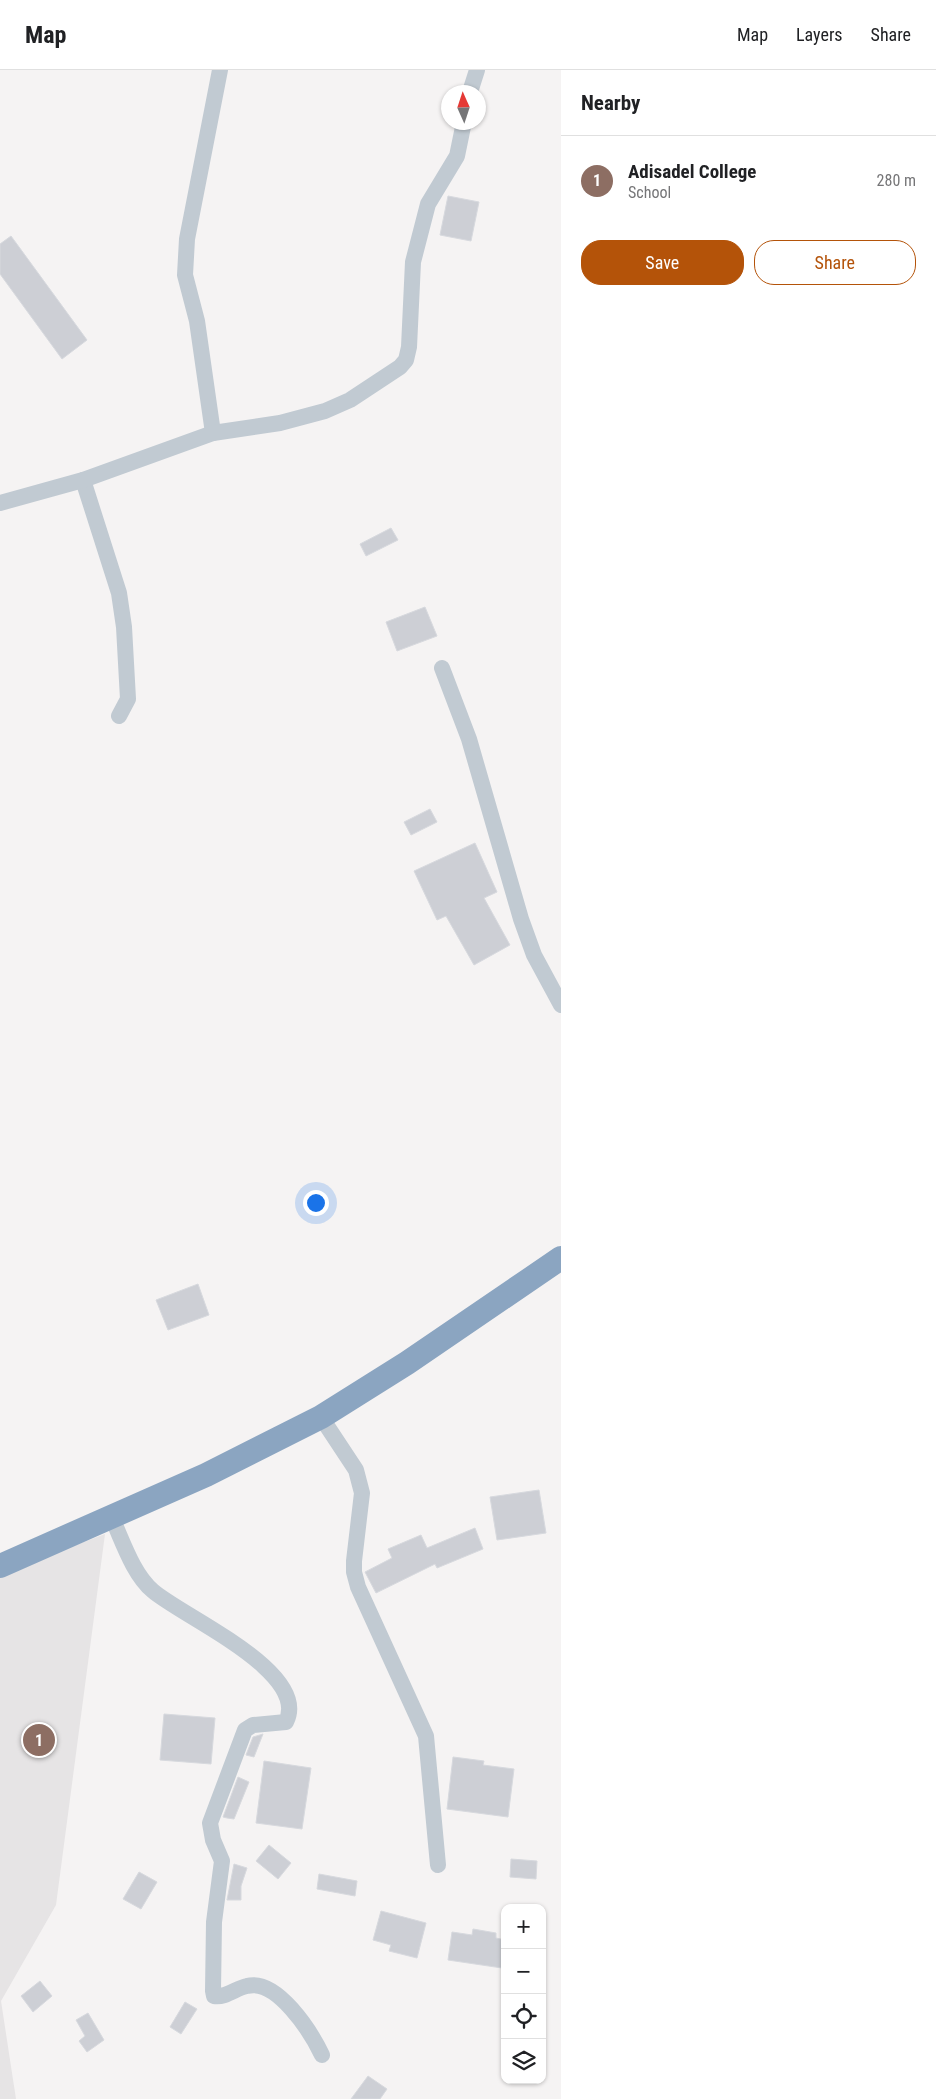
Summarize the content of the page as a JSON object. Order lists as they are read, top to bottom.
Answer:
{
  "north": "top",
  "page": {
    "header": "Map",
    "nav": ["Map", "Layers", "Share"],
    "heading": "Nearby",
    "list": [
      {
        "mark": "1",
        "name": "Adisadel College",
        "note": "School",
        "value": "280 m"
      }
    ],
    "buttons": ["Save", "Share"],
    "pins": "1",
    "map_buttons": ["+", "−"]
  }
}
